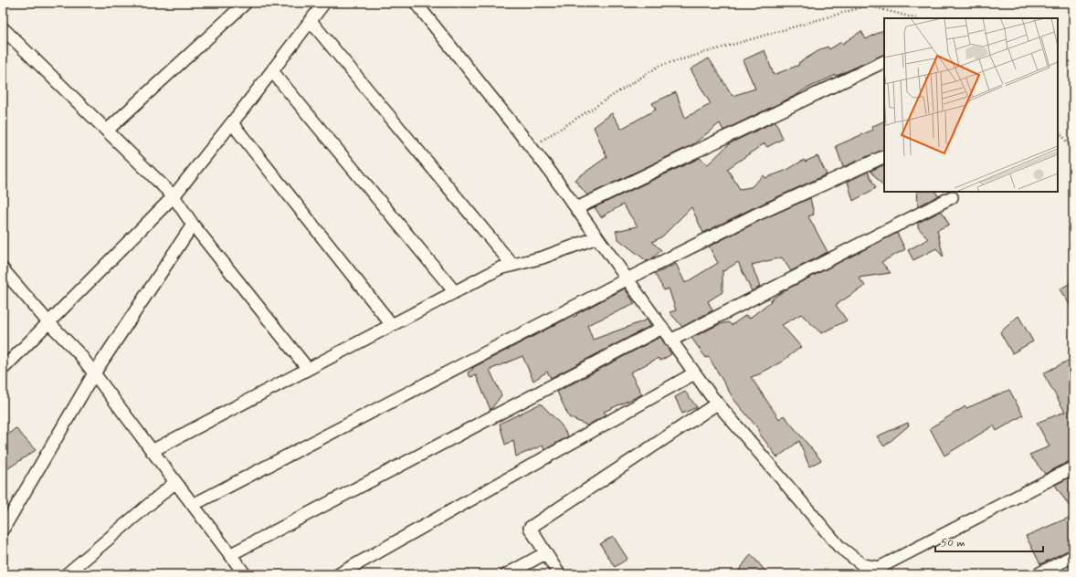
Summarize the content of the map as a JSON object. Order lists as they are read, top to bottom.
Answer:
{
  "scale_bar": "50 m"
}
